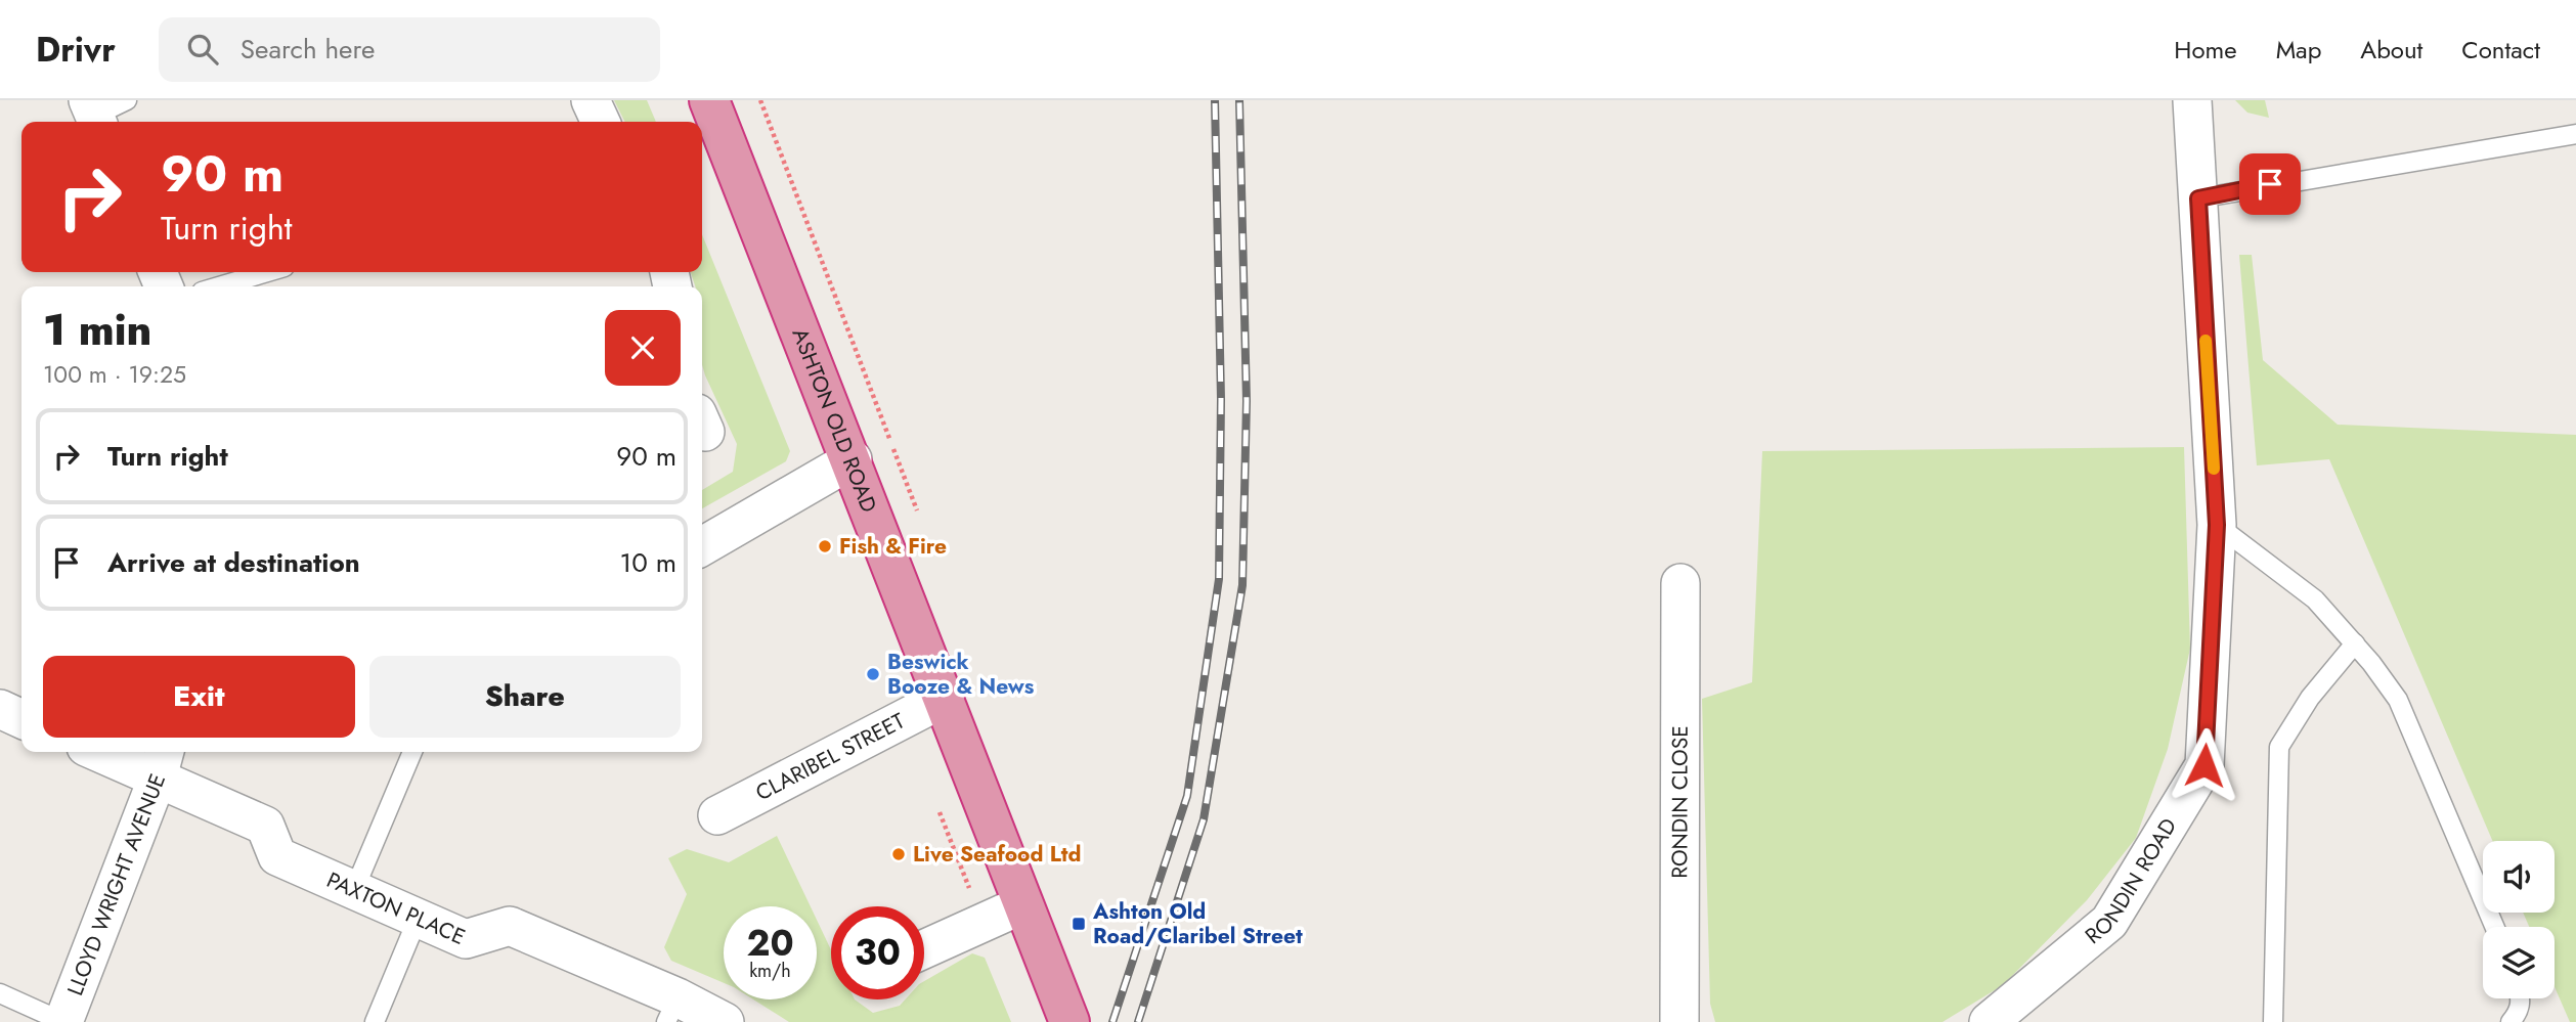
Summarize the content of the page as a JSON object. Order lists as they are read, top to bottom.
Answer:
{
  "streets": {
    "highway": ["ASHTON OLD ROAD"],
    "street": [
      "CLARIBEL STREET",
      "RONDIN CLOSE",
      "RONDIN ROAD",
      "LLOYD WRIGHT AVENUE",
      "PAXTON PLACE"
    ]
  },
  "crossings": [
    ["ASHTON OLD ROAD", "CLARIBEL STREET"],
    ["LLOYD WRIGHT AVENUE", "PAXTON PLACE"]
  ],
  "places": {
    "other": ["Fish & Fire", "Beswick Booze & News", "Live Seafood Ltd"],
    "transit": ["Ashton Old Road/Claribel Street"]
  },
  "page": {
    "header": "Drivr",
    "search": "Search here",
    "nav": [
      "Home",
      "Map",
      "About",
      "Contact"
    ],
    "turn": ["90 m", "Turn right"],
    "heading": ["1 min", "100 m · 19:25"],
    "list": [
      {
        "name": "Turn right",
        "value": "90 m"
      },
      {
        "name": "Arrive at destination",
        "value": "10 m"
      }
    ],
    "buttons": ["Exit", "Share"],
    "speed": "20 km/h",
    "limit": "30"
  }
}
